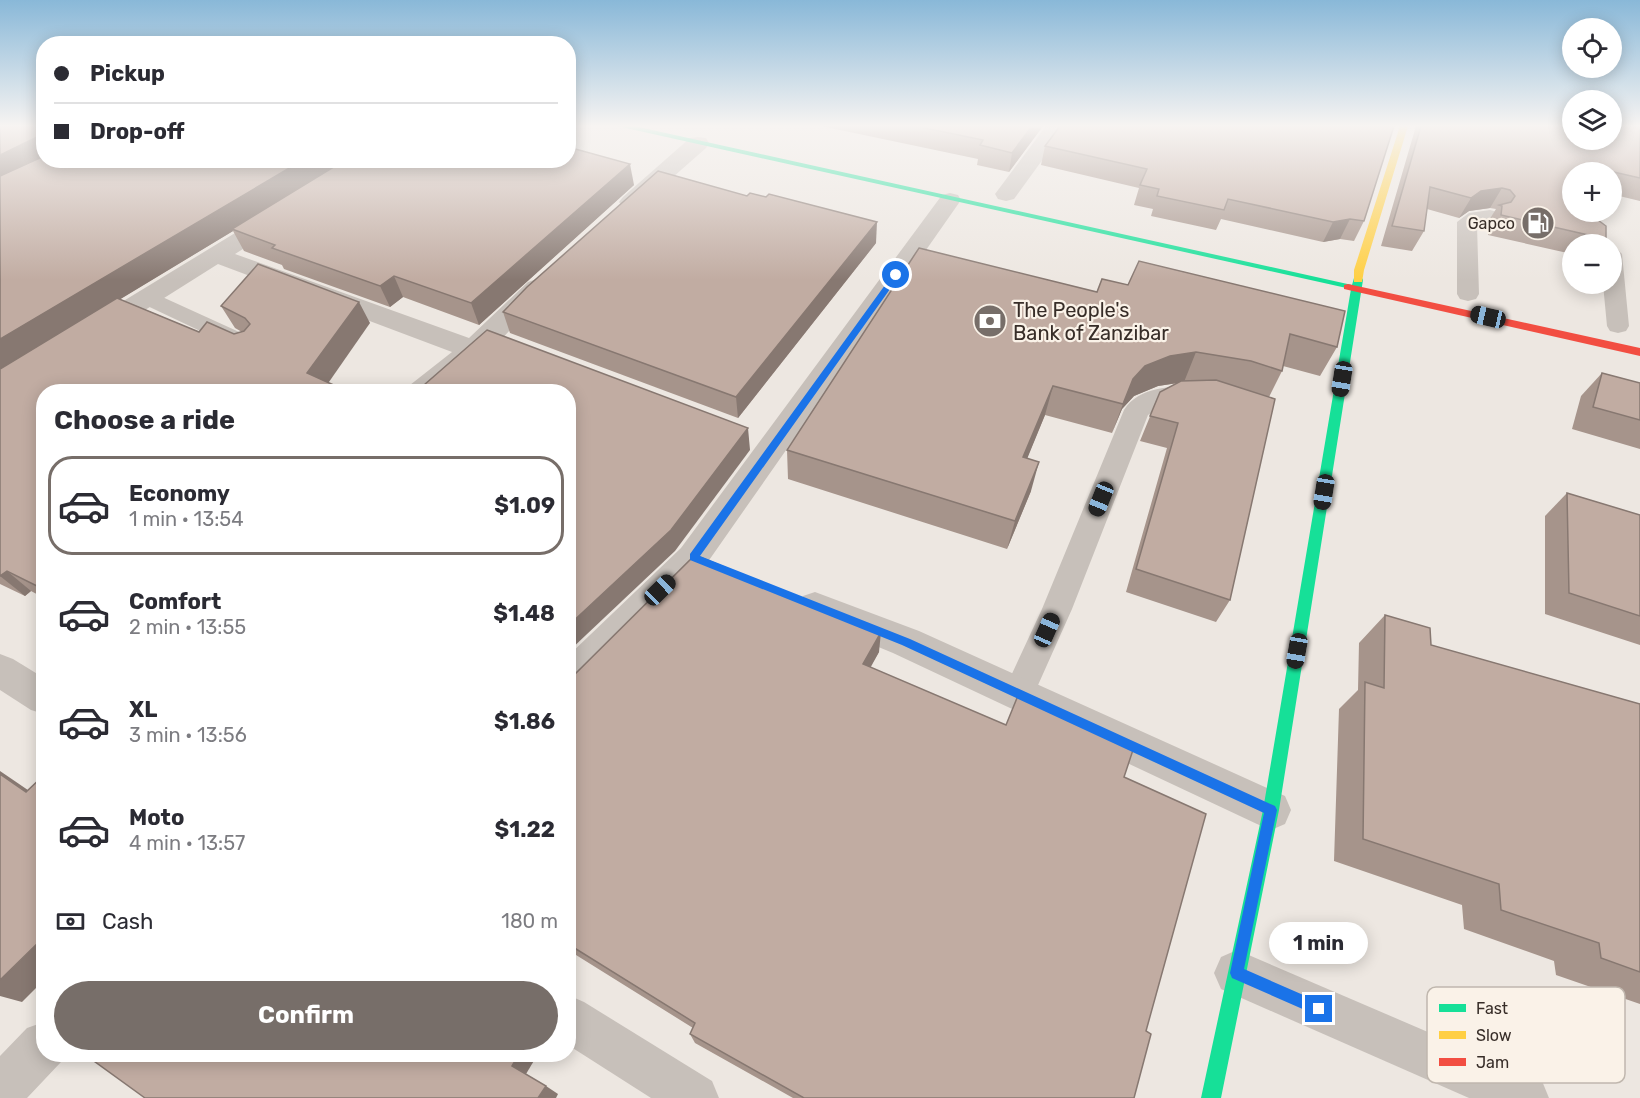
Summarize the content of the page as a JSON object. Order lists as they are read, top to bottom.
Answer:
{
  "places": {
    "fuel station": ["Gapco"],
    "bank": ["The People's Bank of Zanzibar"]
  },
  "legend": ["Fast", "Slow", "Jam"],
  "page": {
    "map_buttons": ["+", "−"],
    "banner": ["Pickup", "Drop-off"],
    "heading": "Choose a ride",
    "list": [
      {
        "name": "Economy",
        "note": "1 min · 13:54",
        "value": "$1.09"
      },
      {
        "name": "Comfort",
        "note": "2 min · 13:55",
        "value": "$1.48"
      },
      {
        "name": "XL",
        "note": "3 min · 13:56",
        "value": "$1.86"
      },
      {
        "name": "Moto",
        "note": "4 min · 13:57",
        "value": "$1.22"
      }
    ],
    "pay": ["Cash", "180 m"],
    "bubble": "1 min",
    "buttons": "Confirm"
  }
}
